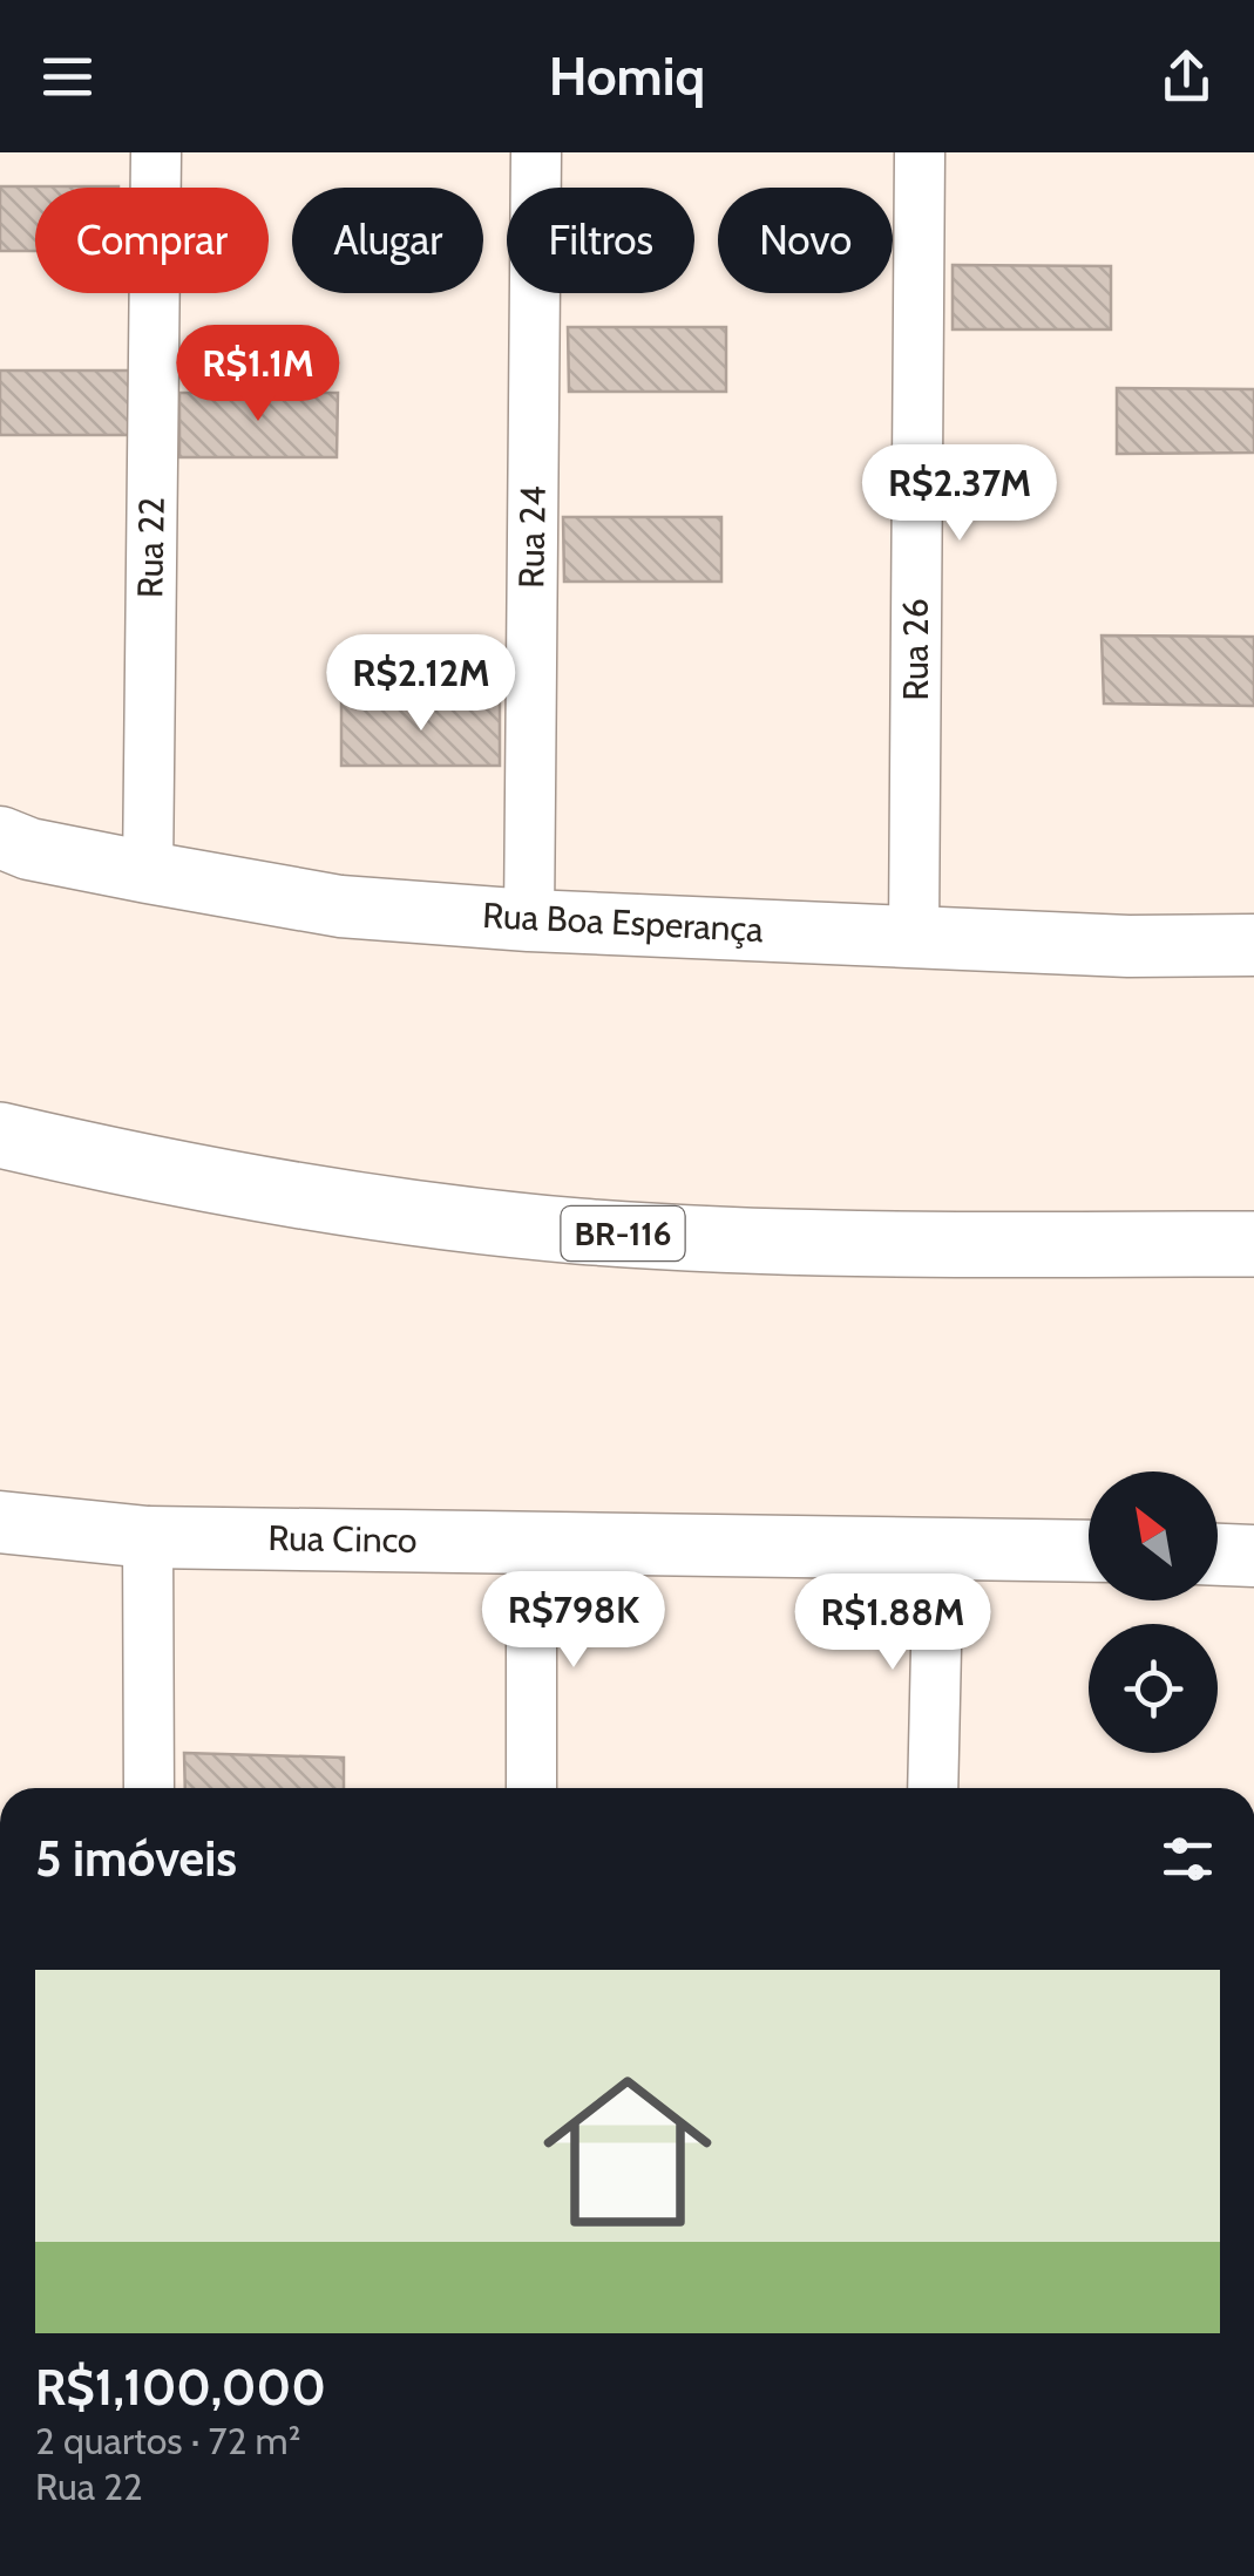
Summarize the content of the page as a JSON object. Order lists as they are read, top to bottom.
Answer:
{
  "streets": {
    "highway": ["BR-116"],
    "street": [
      "Rua 24",
      "Rua 22",
      "Rua 26",
      "Rua Boa Esperança",
      "Rua Cinco"
    ]
  },
  "crossings": [
    ["Rua 24", "Rua Boa Esperança"],
    ["Rua 22", "Rua Boa Esperança"],
    ["Rua 26", "Rua Boa Esperança"]
  ],
  "north": "top left",
  "page": {
    "header": "Homiq",
    "chip": [
      "Comprar",
      "Alugar",
      "Filtros",
      "Novo"
    ],
    "price": [
      "R$1.1M",
      "R$2.37M",
      "R$2.12M",
      "R$798K",
      "R$1.88M"
    ],
    "heading": "5 imóveis",
    "list": [
      {
        "name": "R$1,100,000",
        "note": "2 quartos · 72 m² · Rua 22"
      }
    ]
  }
}
